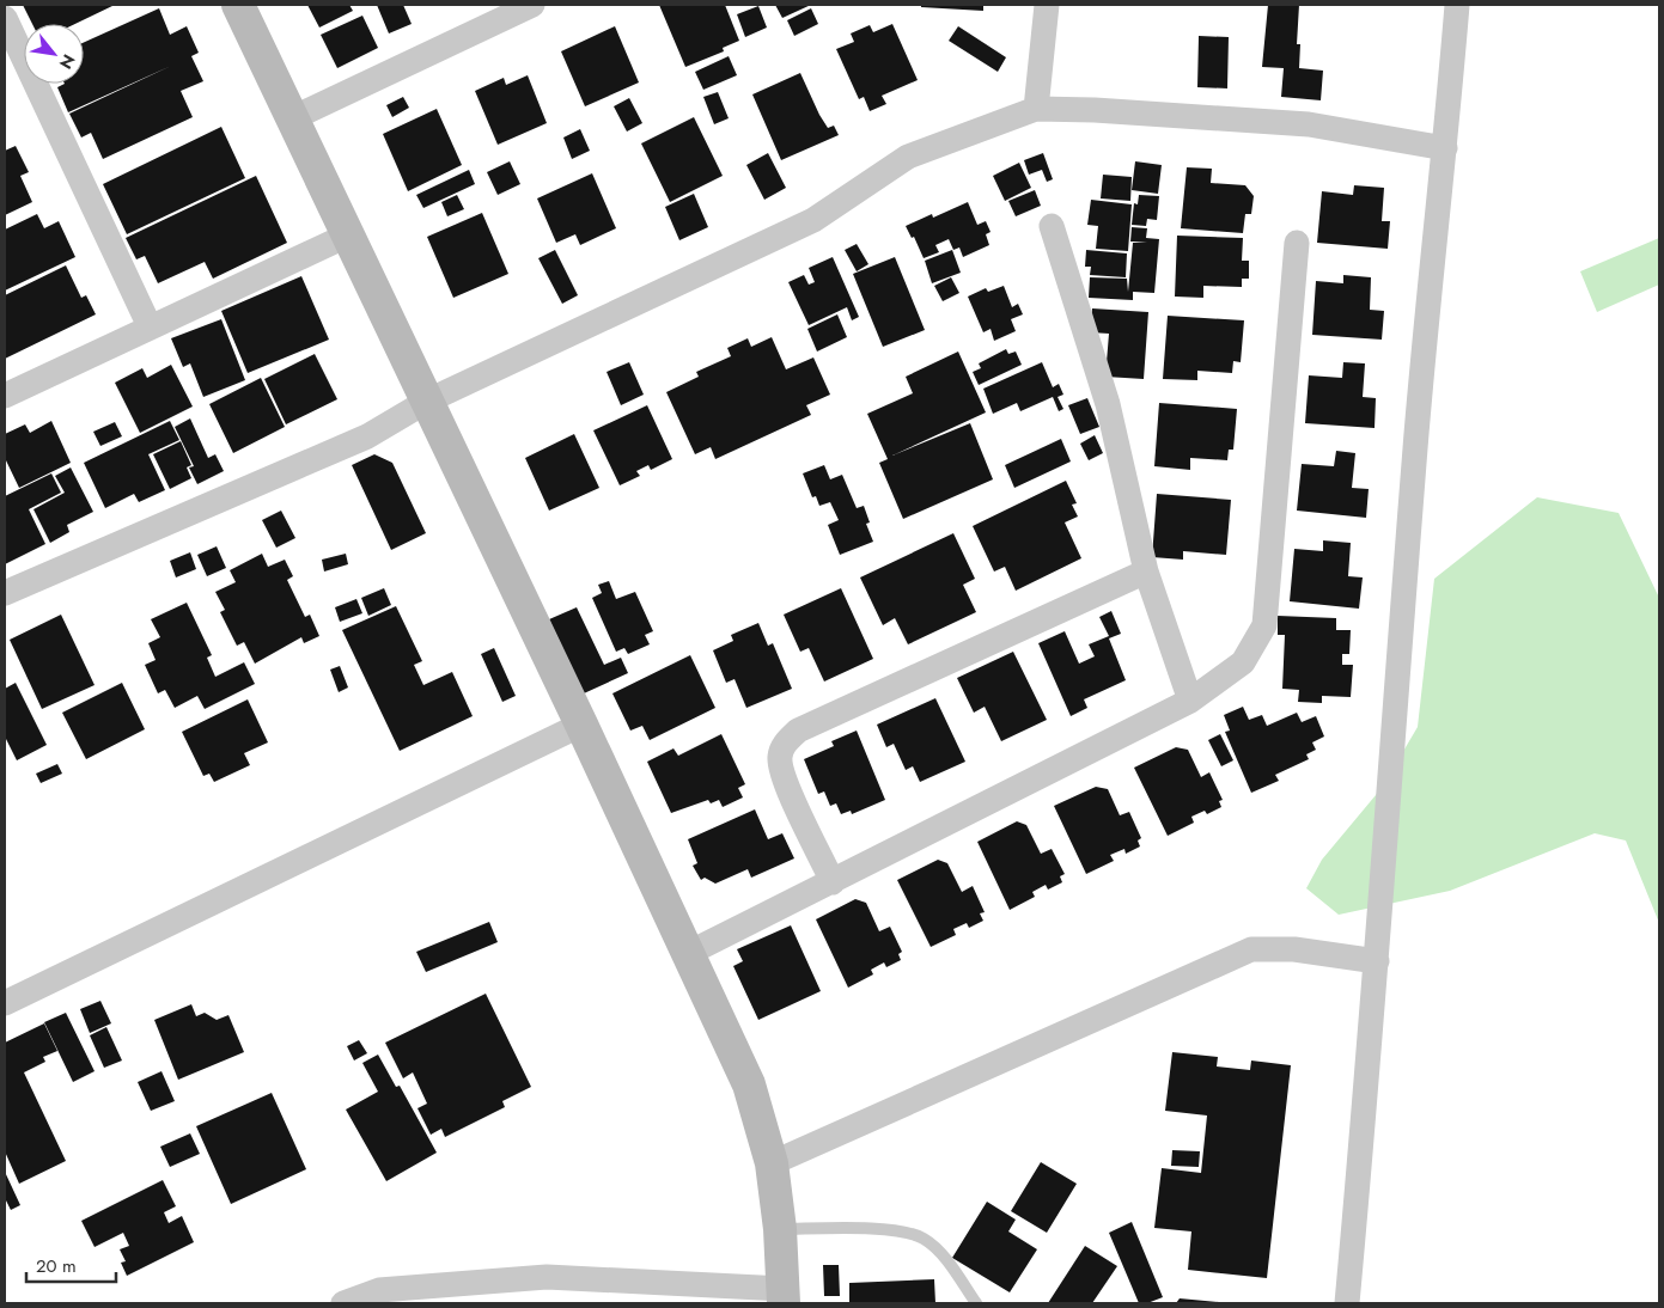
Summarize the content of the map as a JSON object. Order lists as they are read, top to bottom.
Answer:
{
  "scale_bar": "20 m",
  "north": "bottom right"
}
